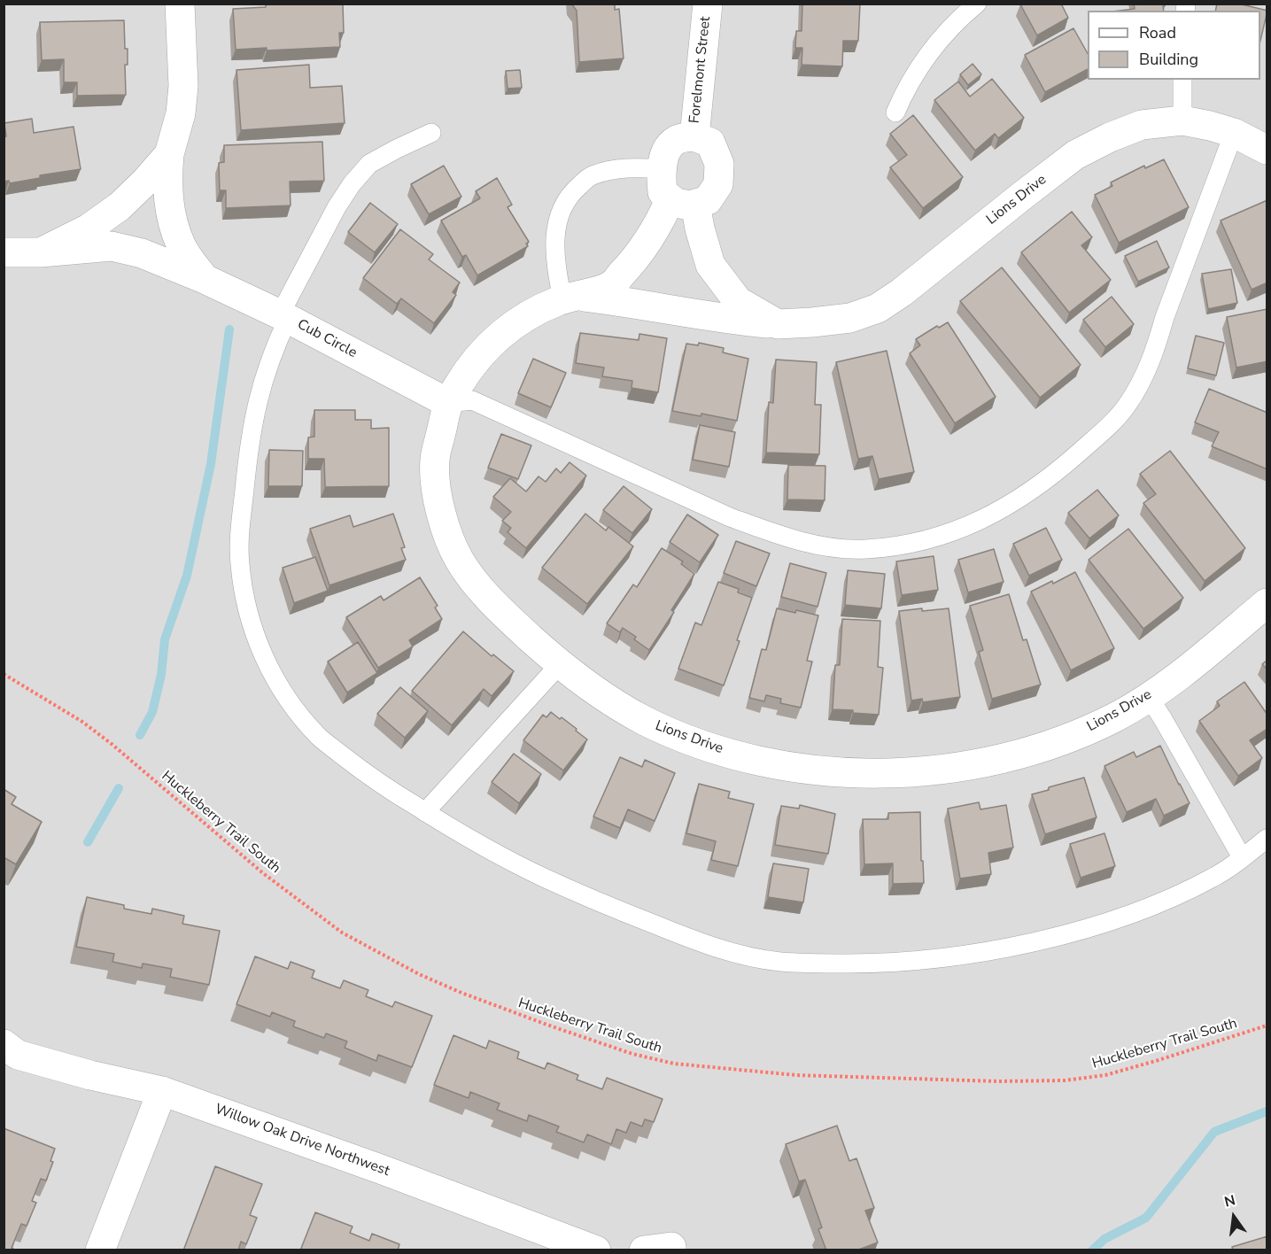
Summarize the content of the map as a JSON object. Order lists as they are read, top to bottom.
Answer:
{
  "streets": {
    "street": [
      "Forelmont Street",
      "Lions Drive",
      "Cub Circle",
      "Willow Oak Drive Northwest"
    ],
    "path": ["Huckleberry Trail South"]
  },
  "crossings": [
    ["Forelmont Street", "Lions Drive"],
    ["Lions Drive", "Cub Circle"]
  ],
  "legend": ["Road", "Building"],
  "north": "top"
}
